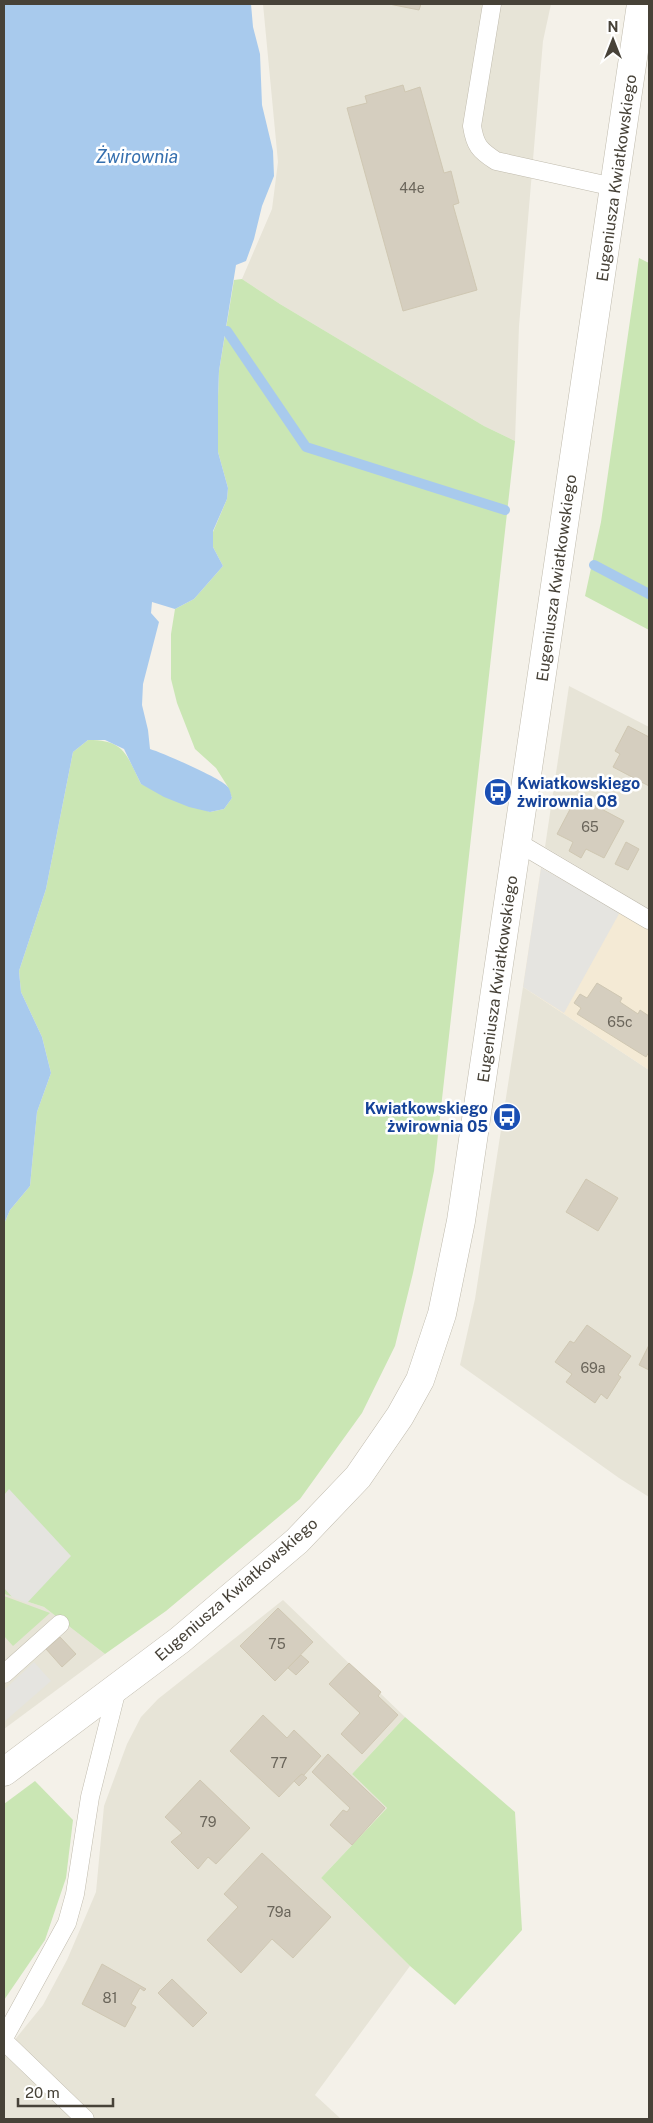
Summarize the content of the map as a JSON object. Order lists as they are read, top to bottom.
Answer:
{
  "streets": {
    "street": ["Eugeniusza Kwiatkowskiego"]
  },
  "water": ["Żwirownia"],
  "places": {
    "bus stop": ["Kwiatkowskiego żwirownia 08", "Kwiatkowskiego żwirownia 05"]
  },
  "house_numbers": [
    "44e",
    "65",
    "65c",
    "69a",
    "75",
    "77",
    "79",
    "79a",
    "81"
  ],
  "scale_bar": "20 m",
  "north": "top"
}
